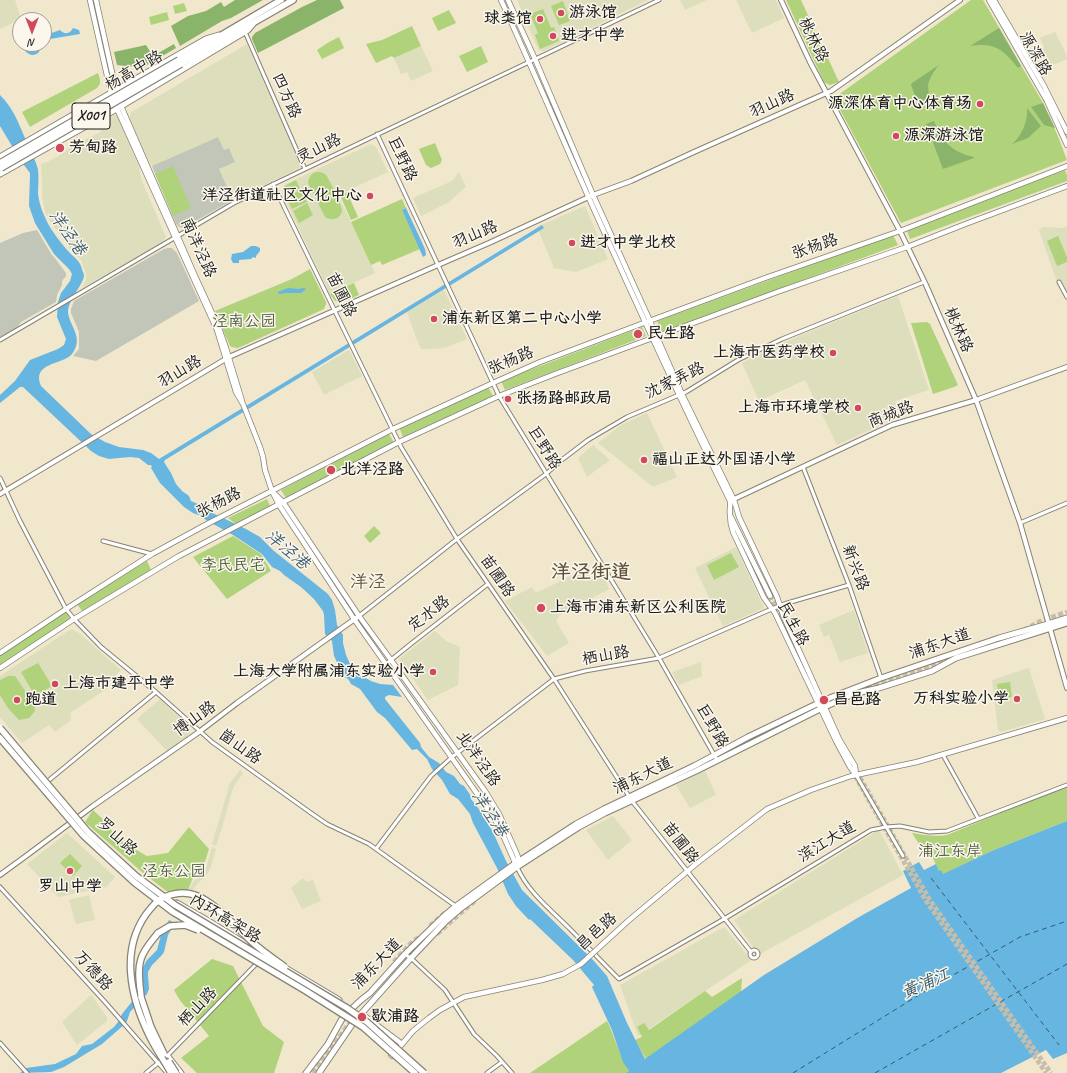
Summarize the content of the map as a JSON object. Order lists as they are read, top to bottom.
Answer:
{
  "streets": {
    "highway": ["杨高中路", "X001", "内环高架路"],
    "main road": [
      "源深路",
      "张杨路",
      "南洋泾路",
      "民生路",
      "浦东大道",
      "北洋泾路",
      "罗山路",
      "昌邑路"
    ],
    "street": [
      "桃林路",
      "四方路",
      "羽山路",
      "灵山路",
      "巨野路",
      "苗圃路",
      "沈家弄路",
      "商城路",
      "新兴路",
      "定水路",
      "栖山路",
      "博山路",
      "崮山路",
      "滨江大道",
      "万德路"
    ]
  },
  "crossings": [
    ["桃林路", "羽山路"],
    ["桃林路", "张杨路"],
    ["桃林路", "沈家弄路"],
    ["桃林路", "商城路"],
    ["桃林路", "浦东大道"],
    ["杨高中路", "四方路"],
    ["杨高中路", "X001"],
    ["杨高中路", "南洋泾路"],
    ["四方路", "灵山路"],
    ["羽山路", "巨野路"],
    ["羽山路", "南洋泾路"],
    ["羽山路", "苗圃路"],
    ["羽山路", "民生路"],
    ["羽山路", "崮山路"],
    ["灵山路", "巨野路"],
    ["灵山路", "南洋泾路"],
    ["灵山路", "苗圃路"],
    ["灵山路", "民生路"],
    ["巨野路", "张杨路"],
    ["巨野路", "沈家弄路"],
    ["巨野路", "浦东大道"],
    ["巨野路", "栖山路"],
    ["张杨路", "南洋泾路"],
    ["张杨路", "苗圃路"],
    ["张杨路", "民生路"],
    ["张杨路", "崮山路"],
    ["张杨路", "北洋泾路"],
    ["南洋泾路", "北洋泾路"],
    ["苗圃路", "沈家弄路"],
    ["苗圃路", "定水路"],
    ["苗圃路", "浦东大道"],
    ["苗圃路", "栖山路"],
    ["苗圃路", "滨江大道"],
    ["苗圃路", "昌邑路"],
    ["沈家弄路", "民生路"],
    ["沈家弄路", "博山路"],
    ["沈家弄路", "北洋泾路"],
    ["商城路", "新兴路"],
    ["商城路", "民生路"],
    ["新兴路", "浦东大道"],
    ["新兴路", "栖山路"],
    ["定水路", "北洋泾路"],
    ["民生路", "浦东大道"],
    ["民生路", "栖山路"],
    ["民生路", "滨江大道"],
    ["民生路", "昌邑路"],
    ["浦东大道", "崮山路"],
    ["浦东大道", "北洋泾路"],
    ["浦东大道", "罗山路"],
    ["浦东大道", "内环高架路"],
    ["栖山路", "崮山路"],
    ["栖山路", "北洋泾路"],
    ["栖山路", "罗山路"],
    ["栖山路", "万德路"],
    ["博山路", "崮山路"],
    ["博山路", "北洋泾路"],
    ["博山路", "罗山路"],
    ["北洋泾路", "滨江大道"],
    ["罗山路", "内环高架路"],
    ["罗山路", "昌邑路"]
  ],
  "districts": ["洋泾街道", "洋泾"],
  "water": ["洋泾港", "黄浦江"],
  "parks": [
    "泾南公园",
    "李氏民宅",
    "浦江东岸",
    "泾东公园"
  ],
  "places": [
    "游泳馆",
    "球类馆",
    "进才中学",
    "源深体育中心体育场",
    "源深游泳馆",
    "芳甸路",
    "洋泾街道社区文化中心",
    "进才中学北校",
    "浦东新区第二中心小学",
    "民生路",
    "上海市医药学校",
    "张扬路邮政局",
    "上海市环境学校",
    "福山正达外国语小学",
    "北洋泾路",
    "上海市浦东新区公利医院",
    "上海大学附属浦东实验小学",
    "上海市建平中学",
    "万科实验小学",
    "跑道",
    "昌邑路",
    "罗山中学",
    "歇浦路"
  ],
  "north": "bottom"
}
